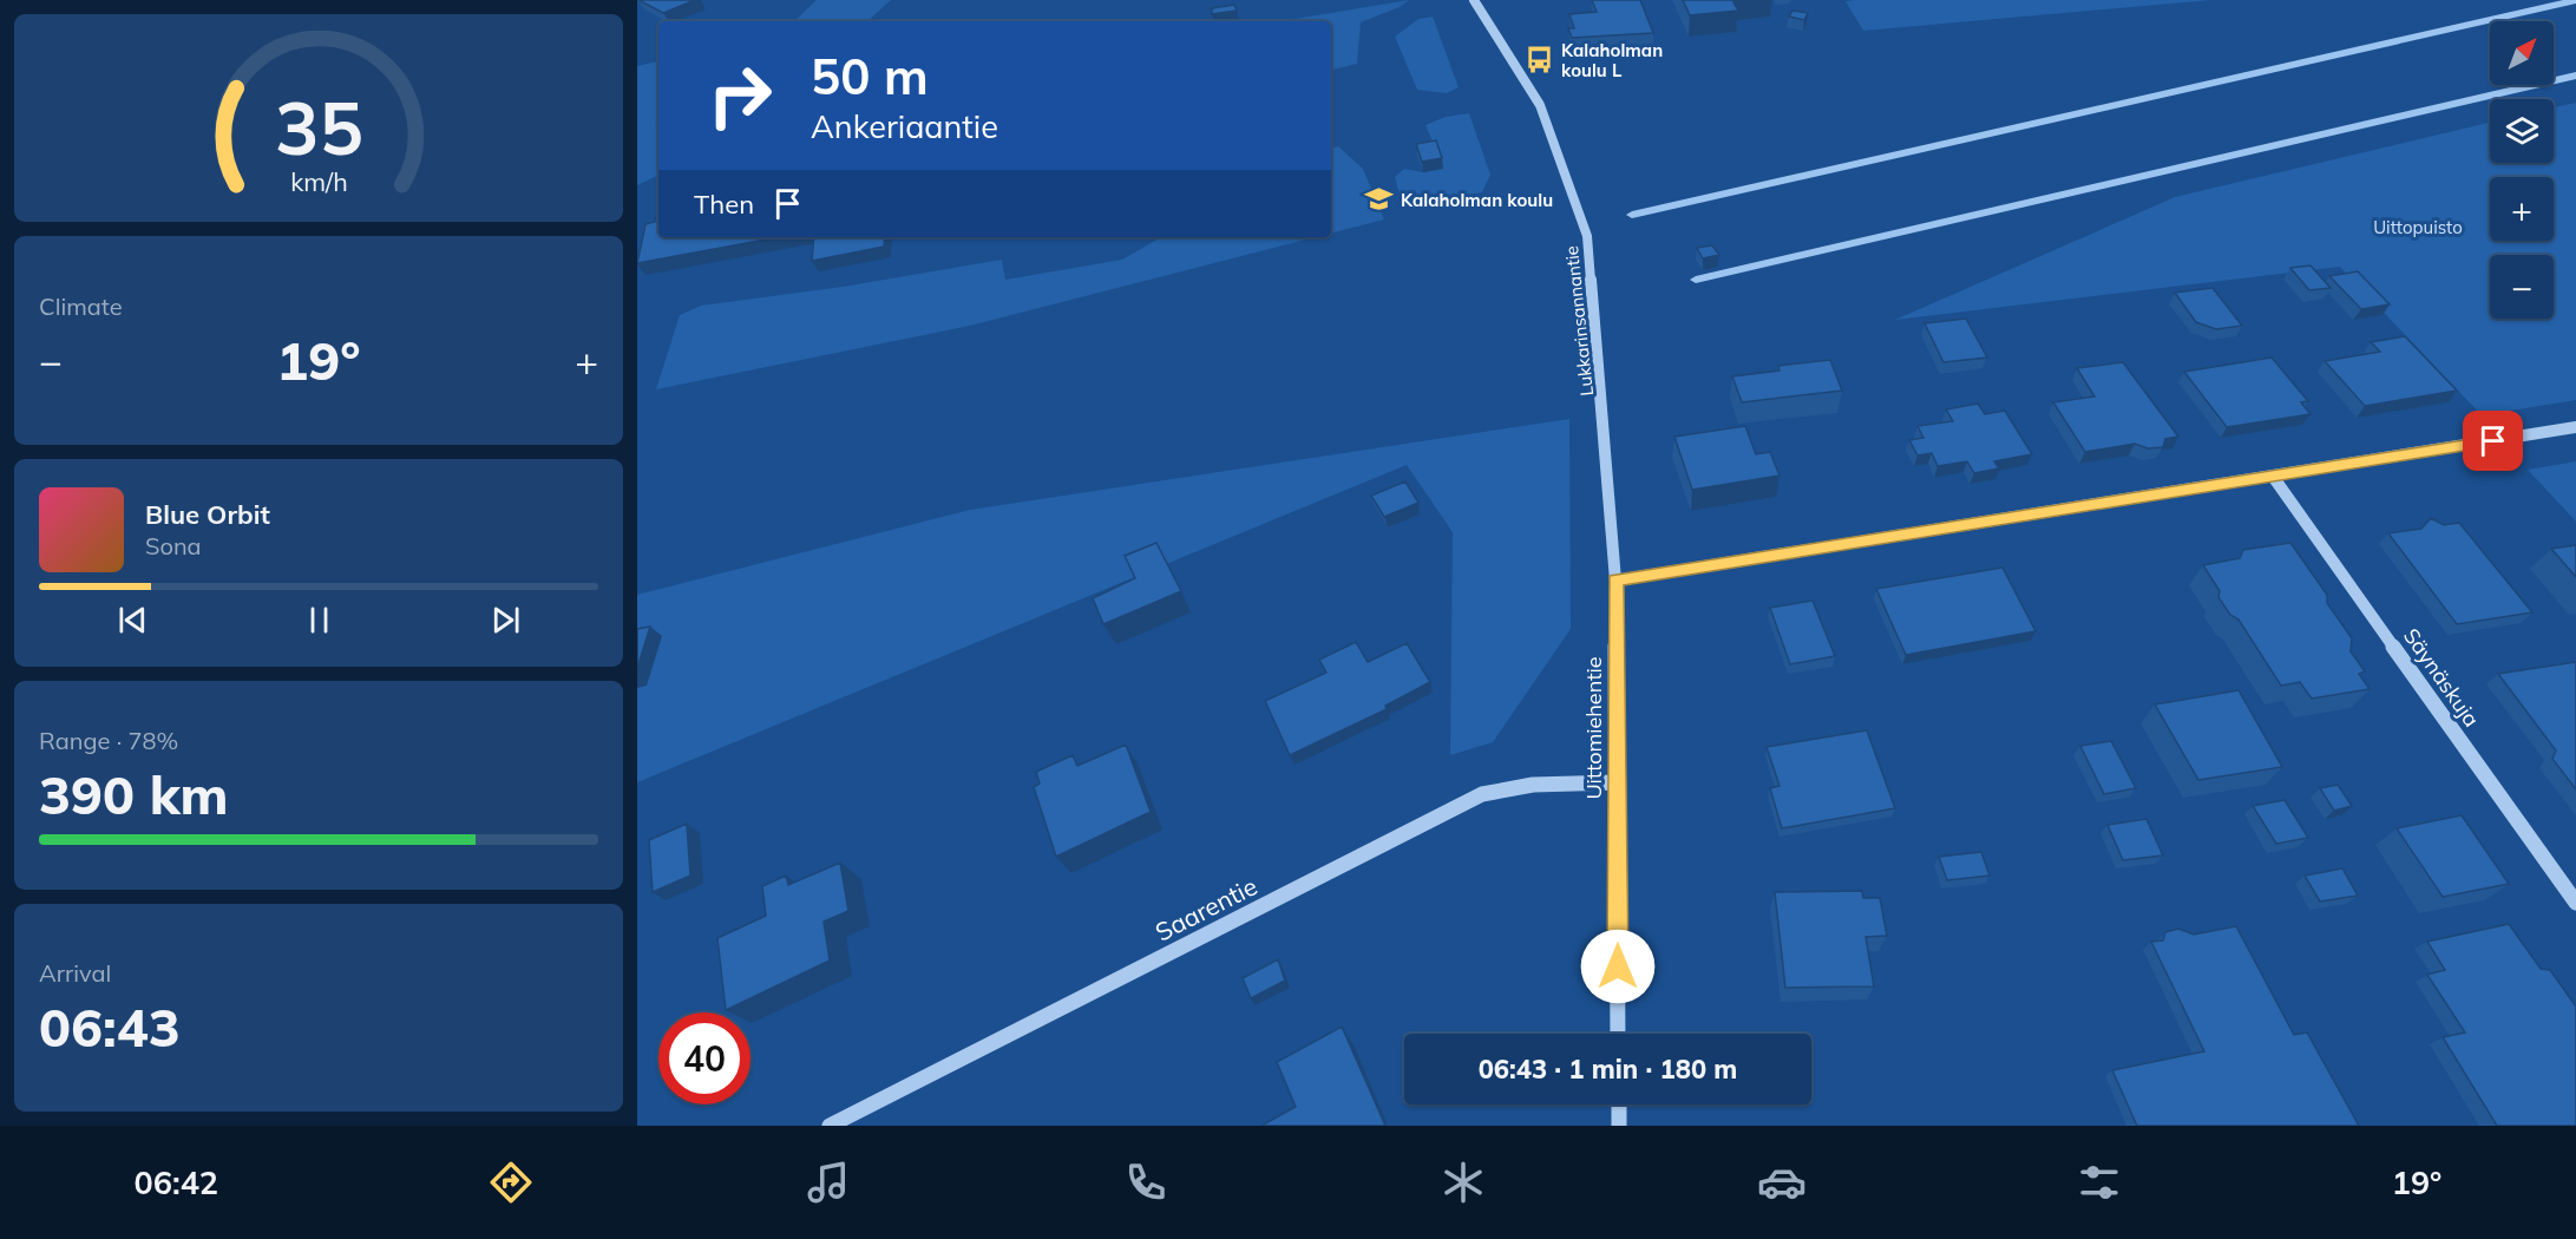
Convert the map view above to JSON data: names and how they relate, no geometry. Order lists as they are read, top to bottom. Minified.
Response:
{"streets":{"street":["Lukkarinsannantie","Säynäskuja","Uittomiehentie","Saarentie"]},"crossings":[["Lukkarinsannantie","Uittomiehentie"],["Uittomiehentie","Saarentie"]],"parks":["Uittopuisto"],"places":{"bus stop":["Kalaholman koulu L"],"school or university":["Kalaholman koulu"]},"north":"top right","page":{"map_buttons":["+","−"],"turn":["50 m","Ankeriaantie"],"then":"Then","tile":["Climate",["Range · 78%","390 km"],["Arrival","06:43"]],"heat":["−","19°","+"],"song":["Blue Orbit","Sona"],"limit":"40","trip":"06:43 · 1 min · 180 m","tabs":["06:42","19°"],"gauge":["35","km/h"]}}
